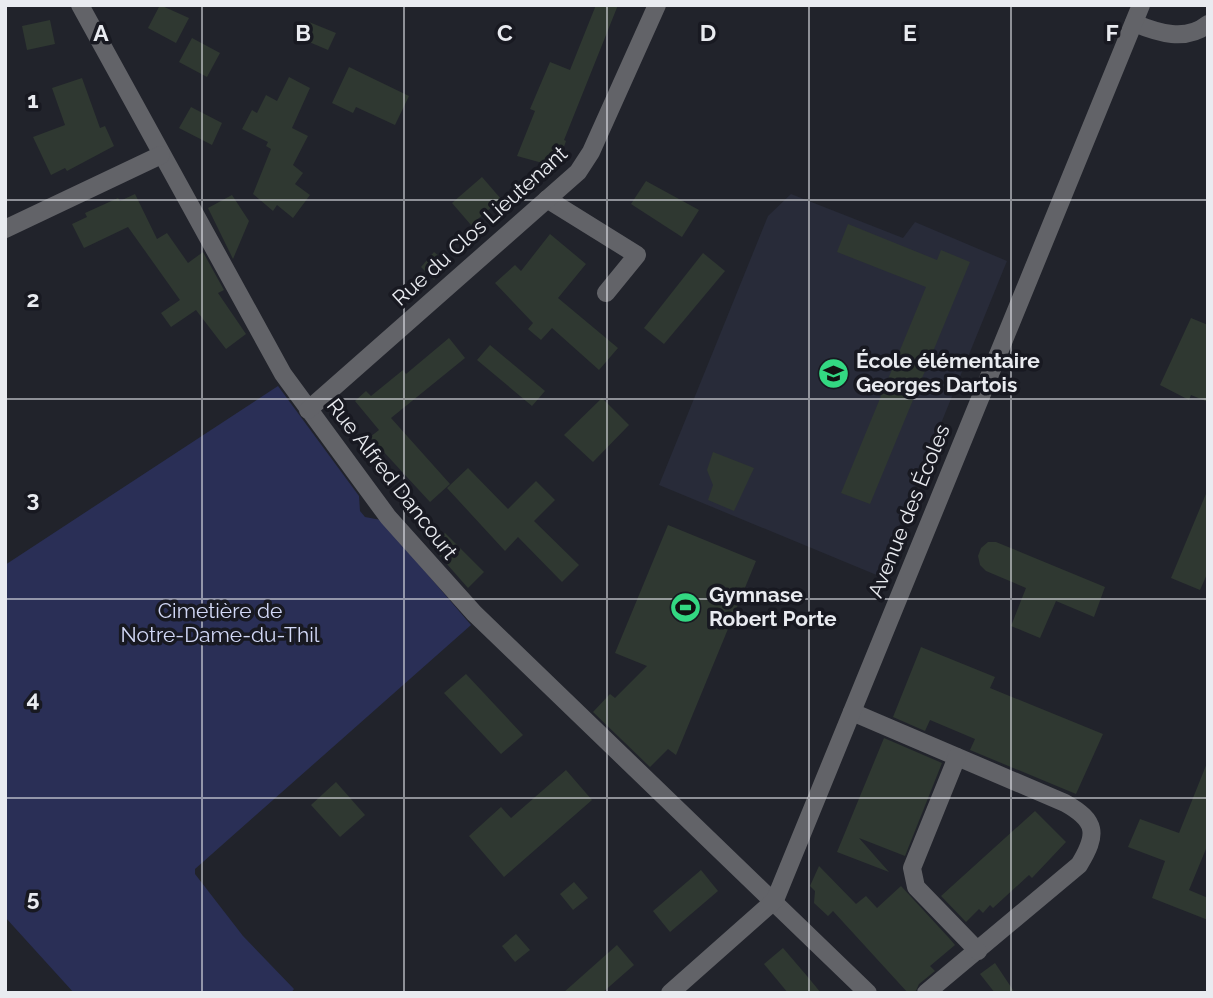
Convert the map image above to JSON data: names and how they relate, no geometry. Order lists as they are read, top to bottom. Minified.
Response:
{"streets":{"street":["Rue du Clos Lieutenant","Rue Alfred Dancourt","Avenue des Écoles"]},"crossings":[["Rue du Clos Lieutenant","Rue Alfred Dancourt"],["Rue Alfred Dancourt","Avenue des Écoles"]],"parks":["Cimetière de Notre-Dame-du-Thil"],"places":{"school or university":["École élémentaire Georges Dartois"],"sports":["Gymnase Robert Porte"]},"grid":{"columns":["A","B","C","D","E","F"],"rows":["1","2","3","4","5"]}}
